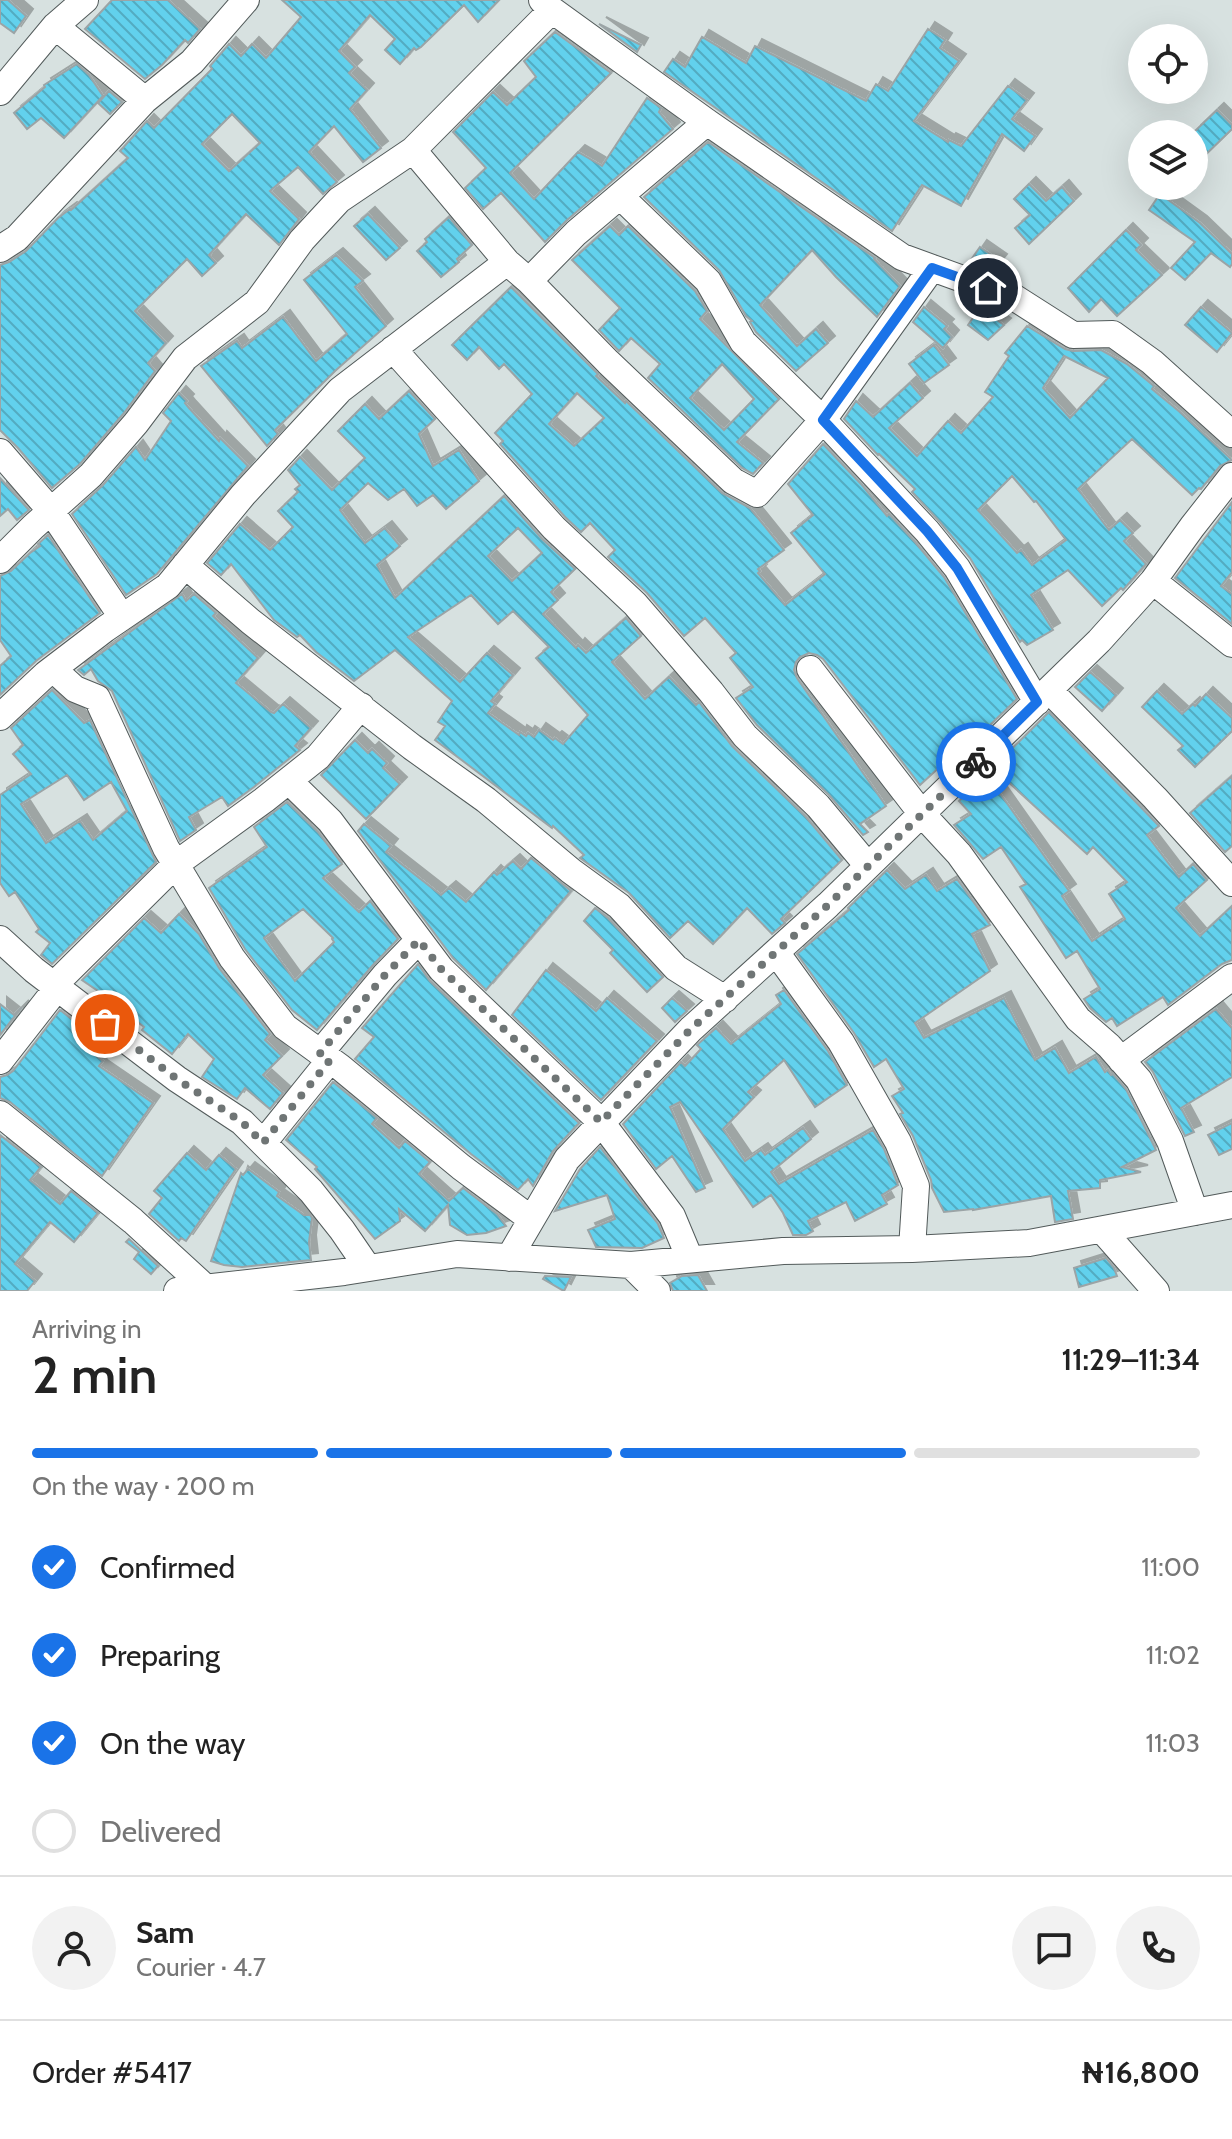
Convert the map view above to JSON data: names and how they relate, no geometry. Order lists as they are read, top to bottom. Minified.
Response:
{"page":{"heading":["2 min","Arriving in","11:29–11:34"],"panel":["Sam","Courier · 4.7","Order #5417","₦16,800"],"bar":"On the way · 200 m","list":[["Confirmed","11:00"],["Preparing","11:02"],["On the way","11:03"],"Delivered"]}}
